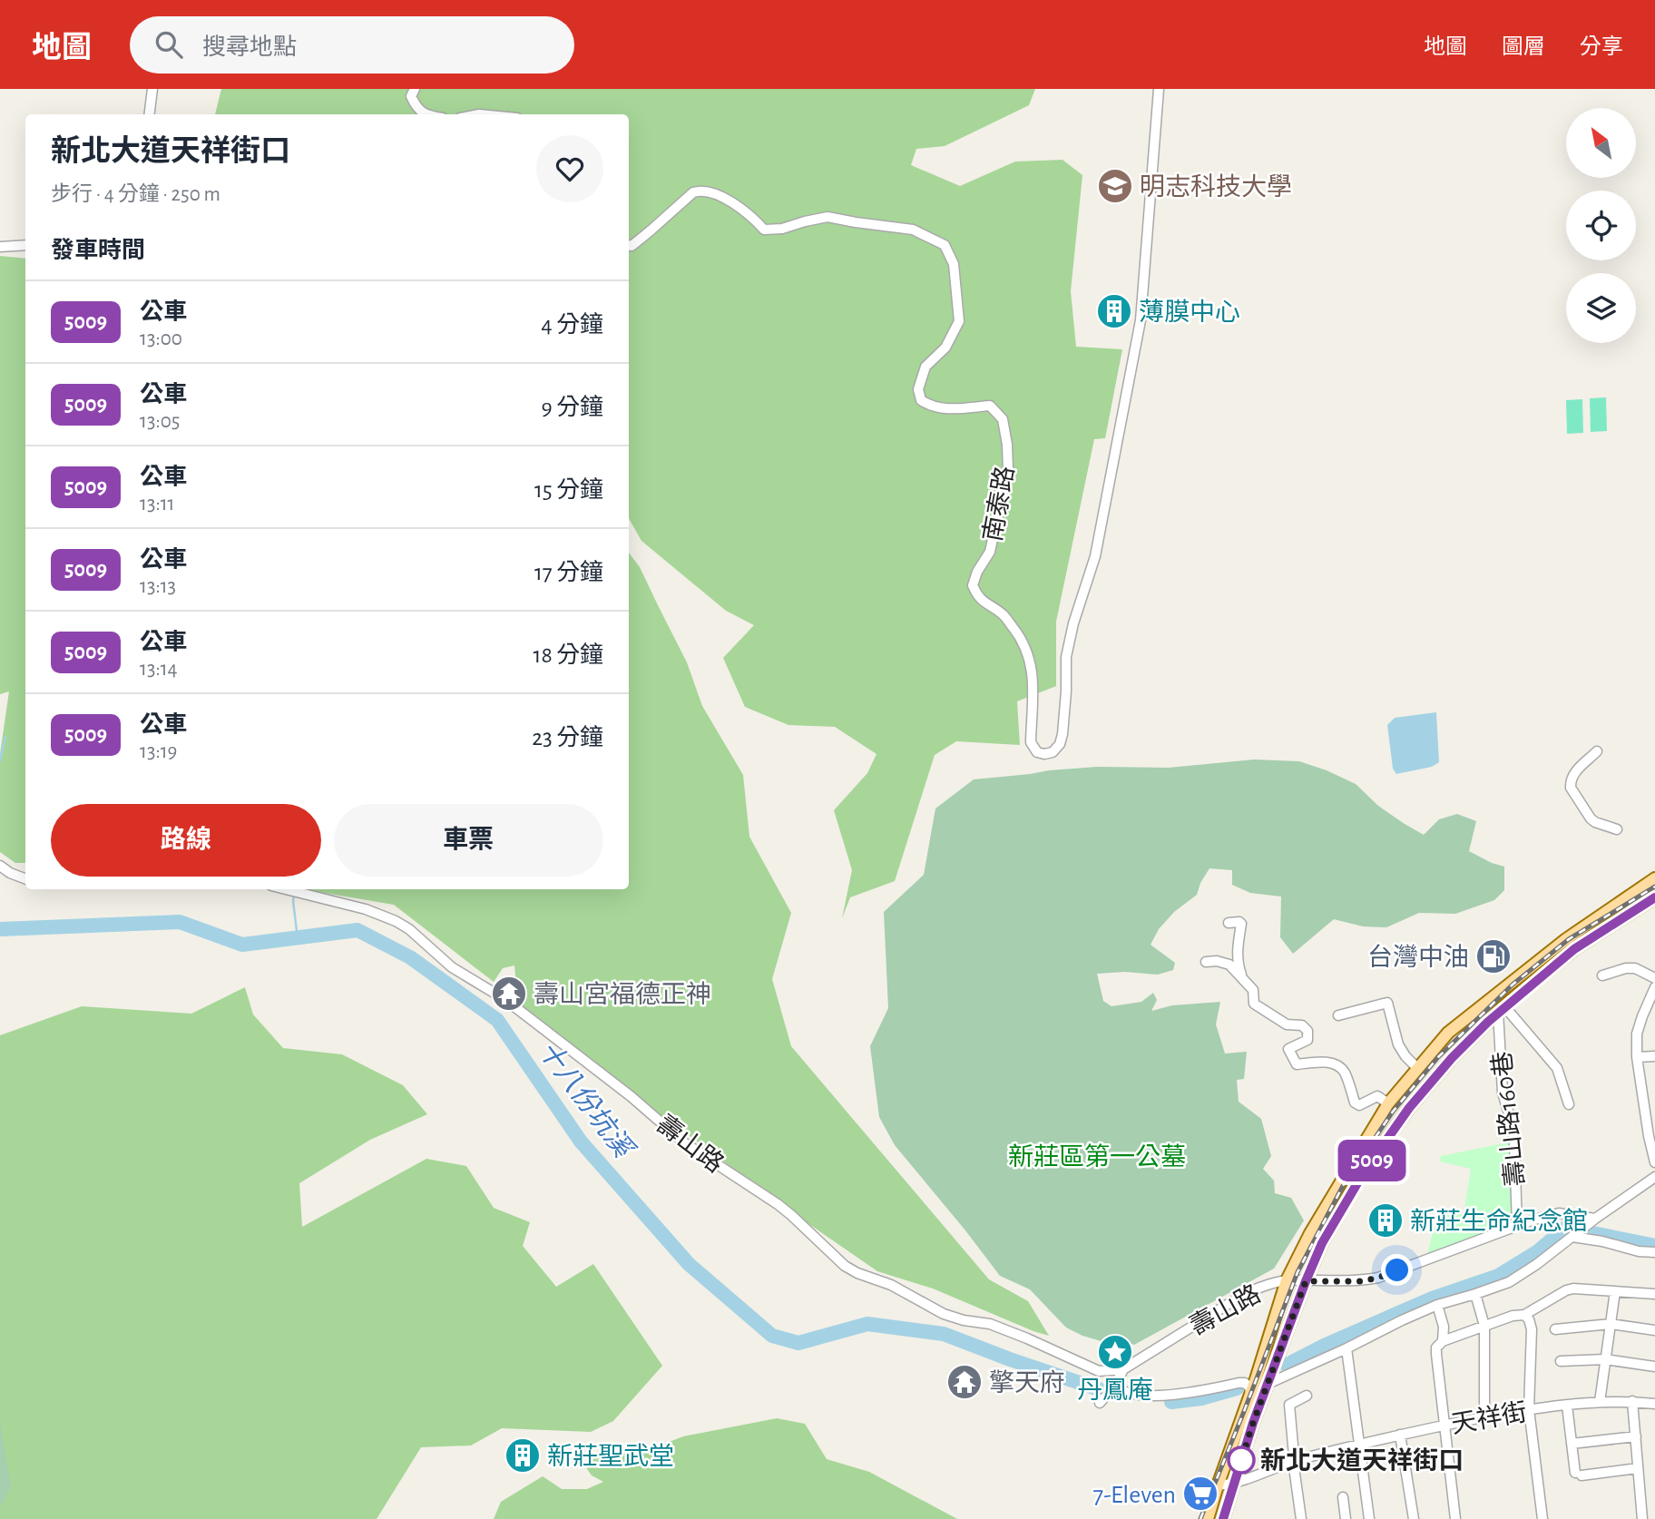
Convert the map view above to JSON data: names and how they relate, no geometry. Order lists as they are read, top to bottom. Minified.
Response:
{"streets":{"street":["南泰路","壽山路160巷","壽山路","天祥街"]},"crossings":[["壽山路160巷","壽山路"]],"water":["十八份坑溪"],"parks":["新莊區第一公墓"],"places":{"school or university":["明志科技大學"],"building":["薄膜中心","新莊生命紀念館","新莊聖武堂"],"fuel station":["台灣中油"],"temple":["壽山宮福德正神","擎天府"],"place":["丹鳳庵"],"other":["新北大道天祥街口"],"supermarket":["7-Eleven"]},"lines":["bus line 5009"],"north":"top left","page":{"header":"地圖","search":"搜尋地點","nav":["地圖","圖層","分享"],"on_map":"5009","heading":[["新北大道天祥街口","步行 · 4 分鐘 · 250 m"],"發車時間"],"list":[{"mark":"5009","name":"公車","note":"13:00","value":"4 分鐘"},{"mark":"5009","name":"公車","note":"13:05","value":"9 分鐘"},{"mark":"5009","name":"公車","note":"13:11","value":"15 分鐘"},{"mark":"5009","name":"公車","note":"13:13","value":"17 分鐘"},{"mark":"5009","name":"公車","note":"13:14","value":"18 分鐘"},{"mark":"5009","name":"公車","note":"13:19","value":"23 分鐘"}],"buttons":["路線","車票"]}}
